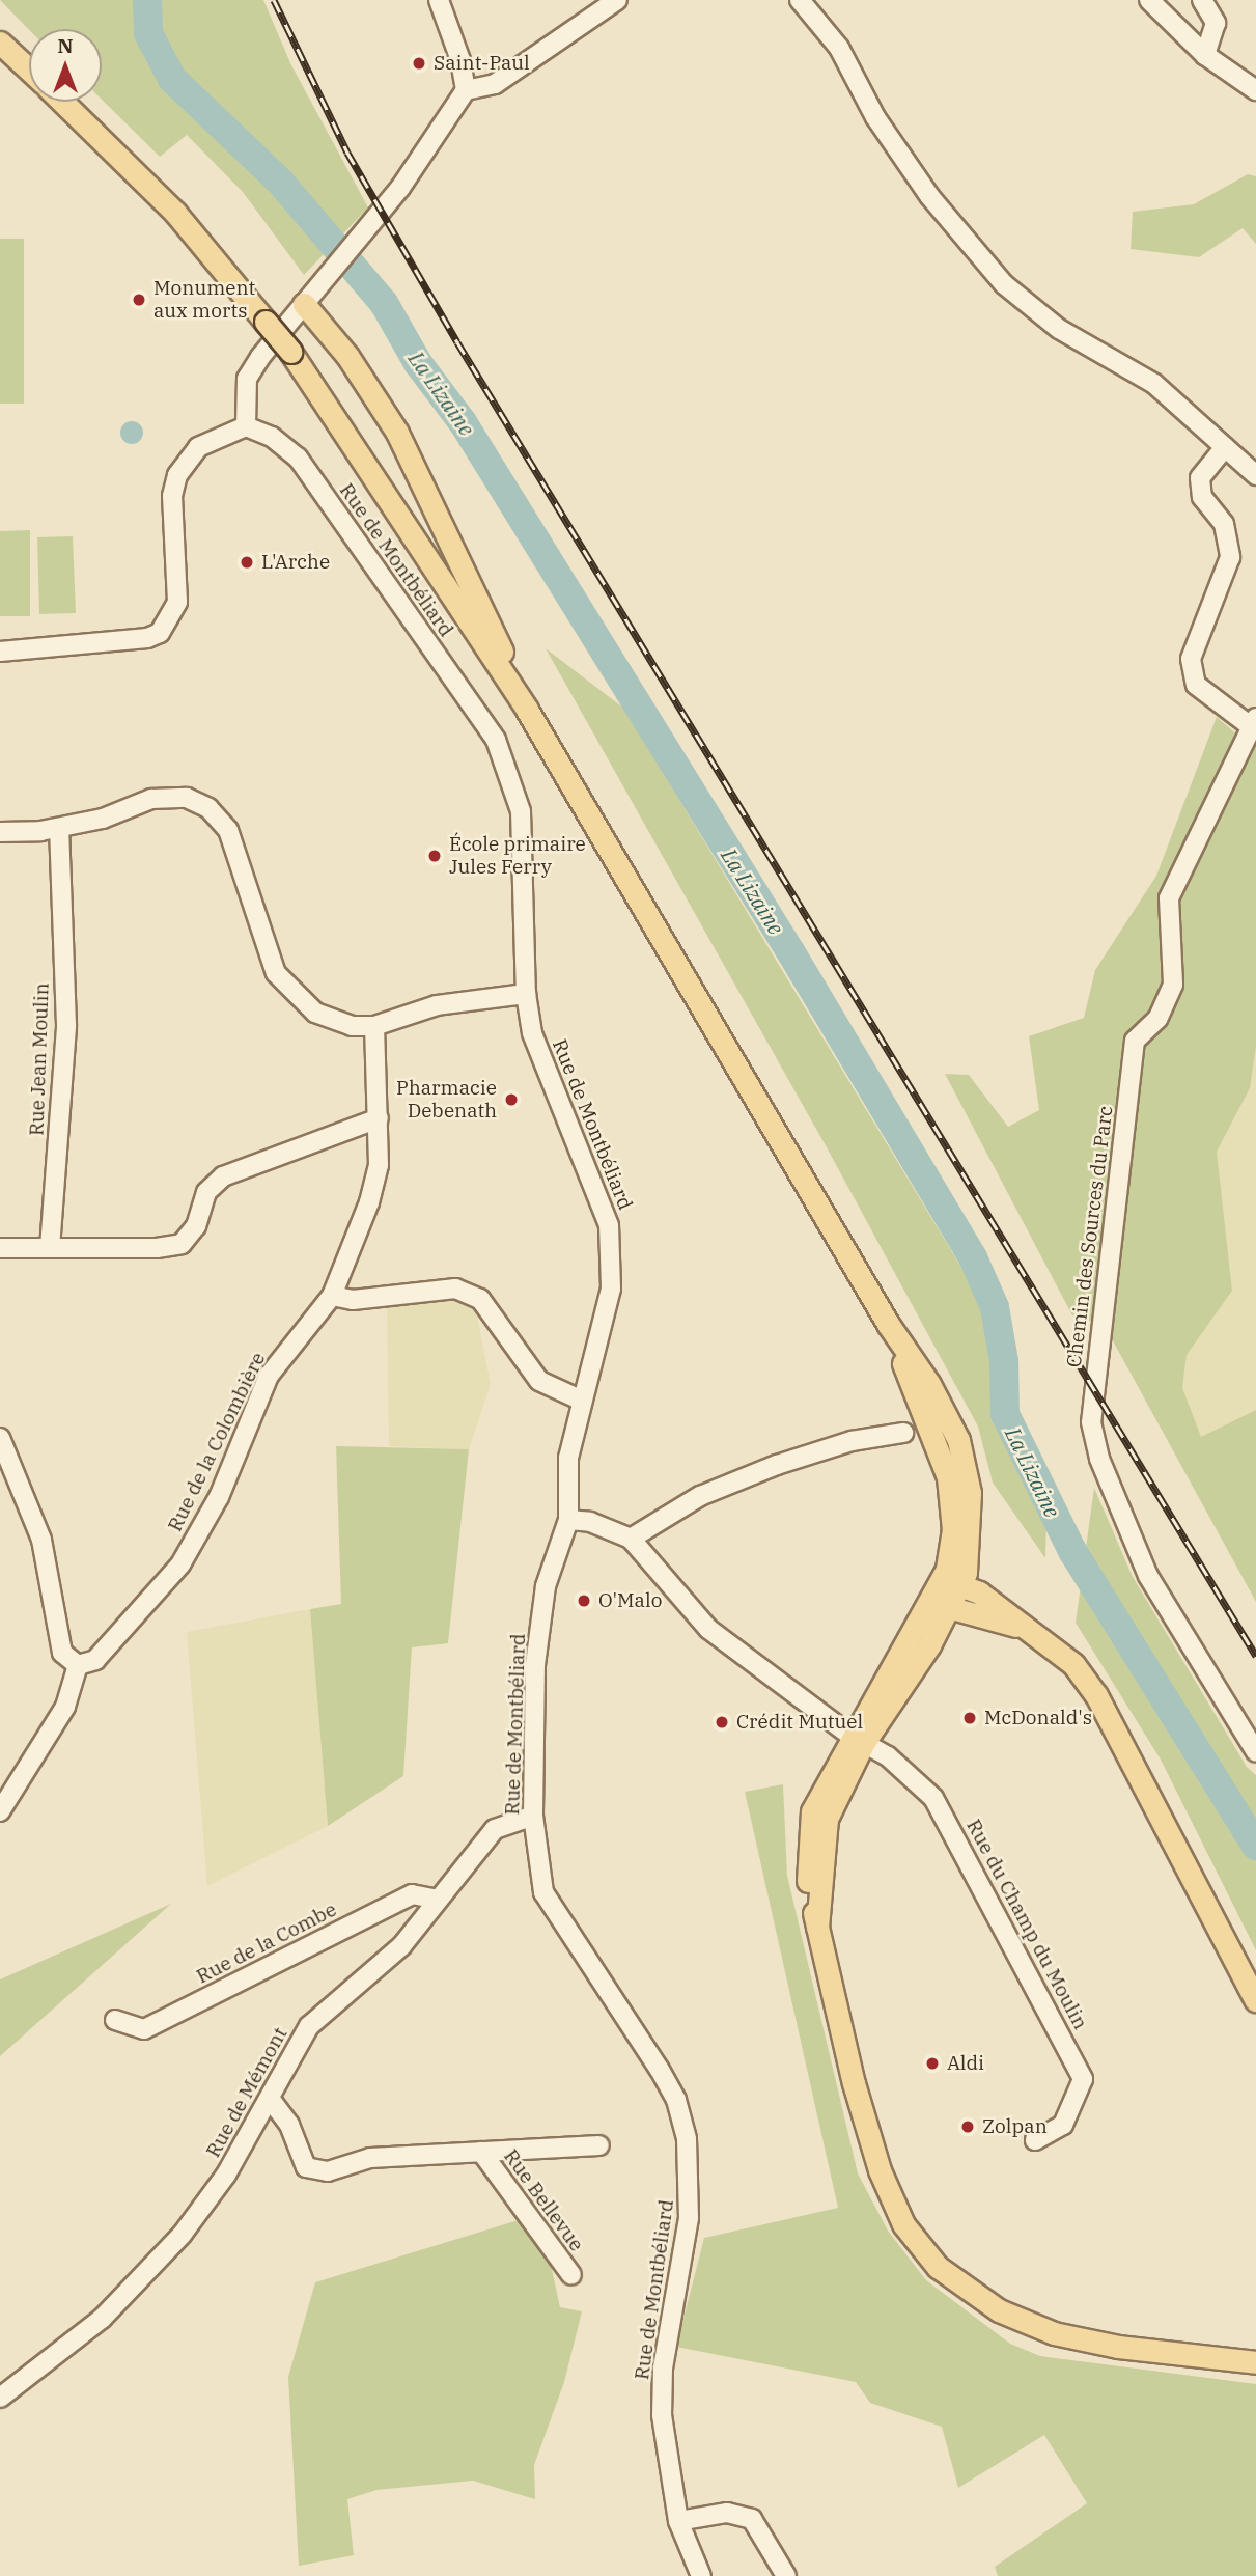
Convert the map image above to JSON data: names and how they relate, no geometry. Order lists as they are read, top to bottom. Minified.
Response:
{"streets":{"street":["Rue de Montbéliard","Rue Jean Moulin","Chemin des Sources du Parc","Rue de la Colombière","Rue du Champ du Moulin","Rue de la Combe","Rue de Mémont","Rue Bellevue"]},"crossings":[["Rue de Montbéliard","Rue de Mémont"],["Rue de la Combe","Rue de Mémont"],["Rue de Mémont","Rue Bellevue"]],"water":["La Lizaine"],"places":["Saint-Paul","Monument aux morts","L'Arche","École primaire Jules Ferry","Pharmacie Debenath","O'Malo","McDonald's","Crédit Mutuel","Aldi","Zolpan"],"north":"top"}
